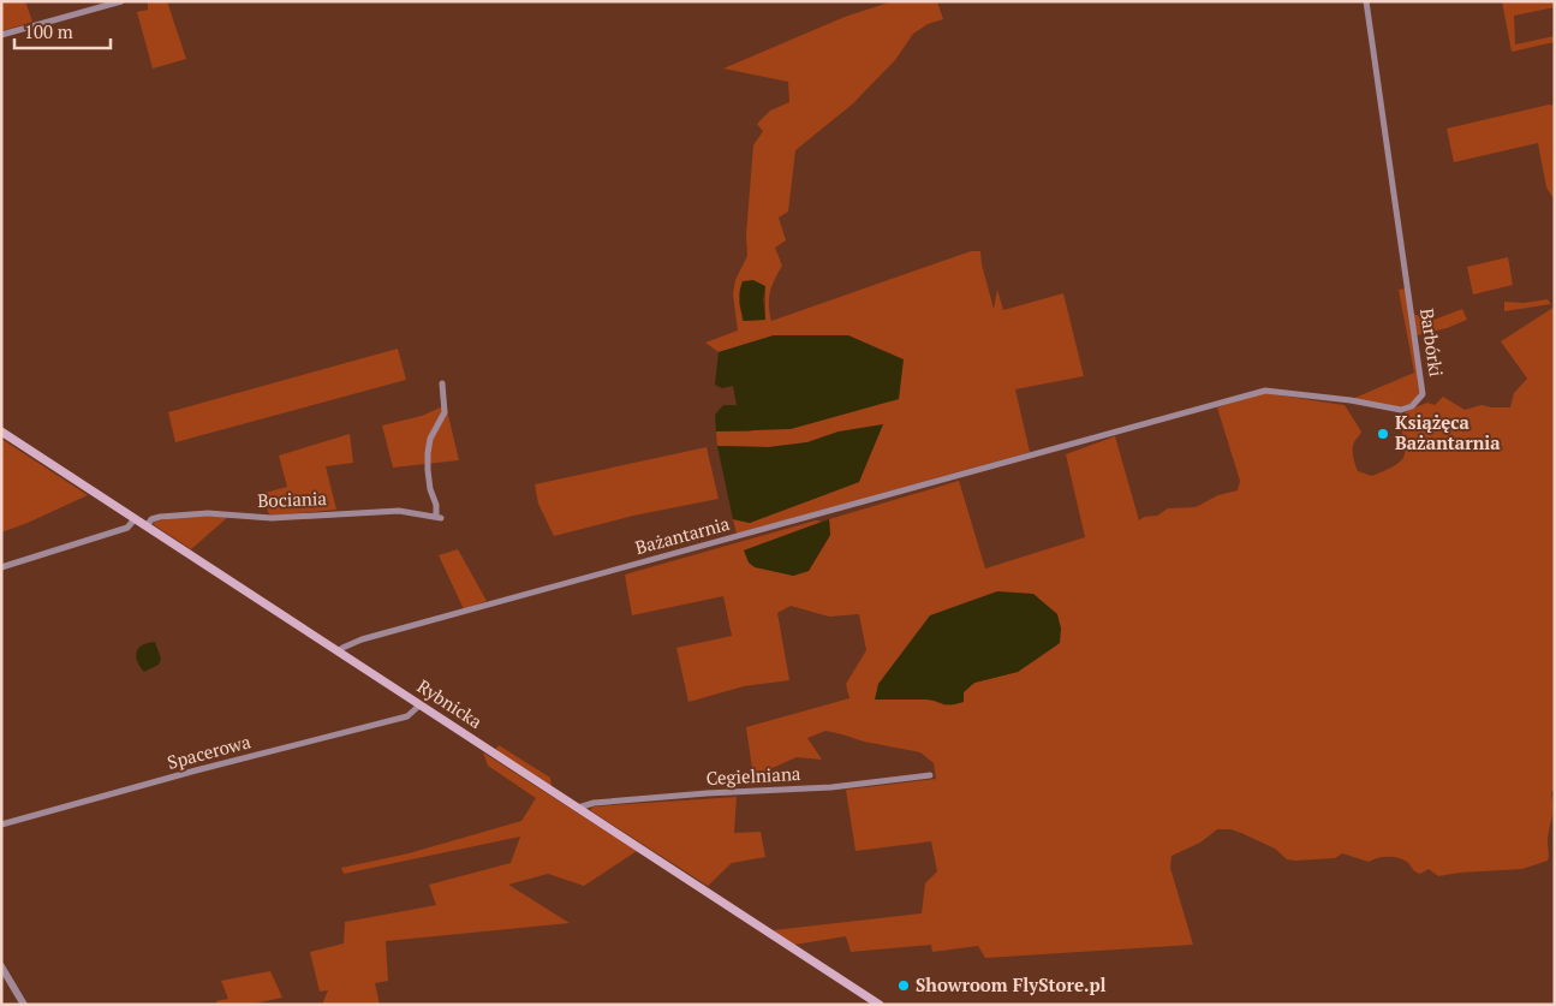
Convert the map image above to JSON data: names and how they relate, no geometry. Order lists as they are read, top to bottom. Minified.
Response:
{"streets":{"main road":["Rybnicka"],"street":["Barbórki","Bociania","Bażantarnia","Spacerowa","Cegielniana"]},"crossings":[["Barbórki","Bażantarnia"],["Bociania","Rybnicka"],["Bażantarnia","Rybnicka"],["Rybnicka","Spacerowa"],["Rybnicka","Cegielniana"]],"places":["Książęca Bażantarnia","Showroom FlyStore.pl"],"scale_bar":"100 m"}
